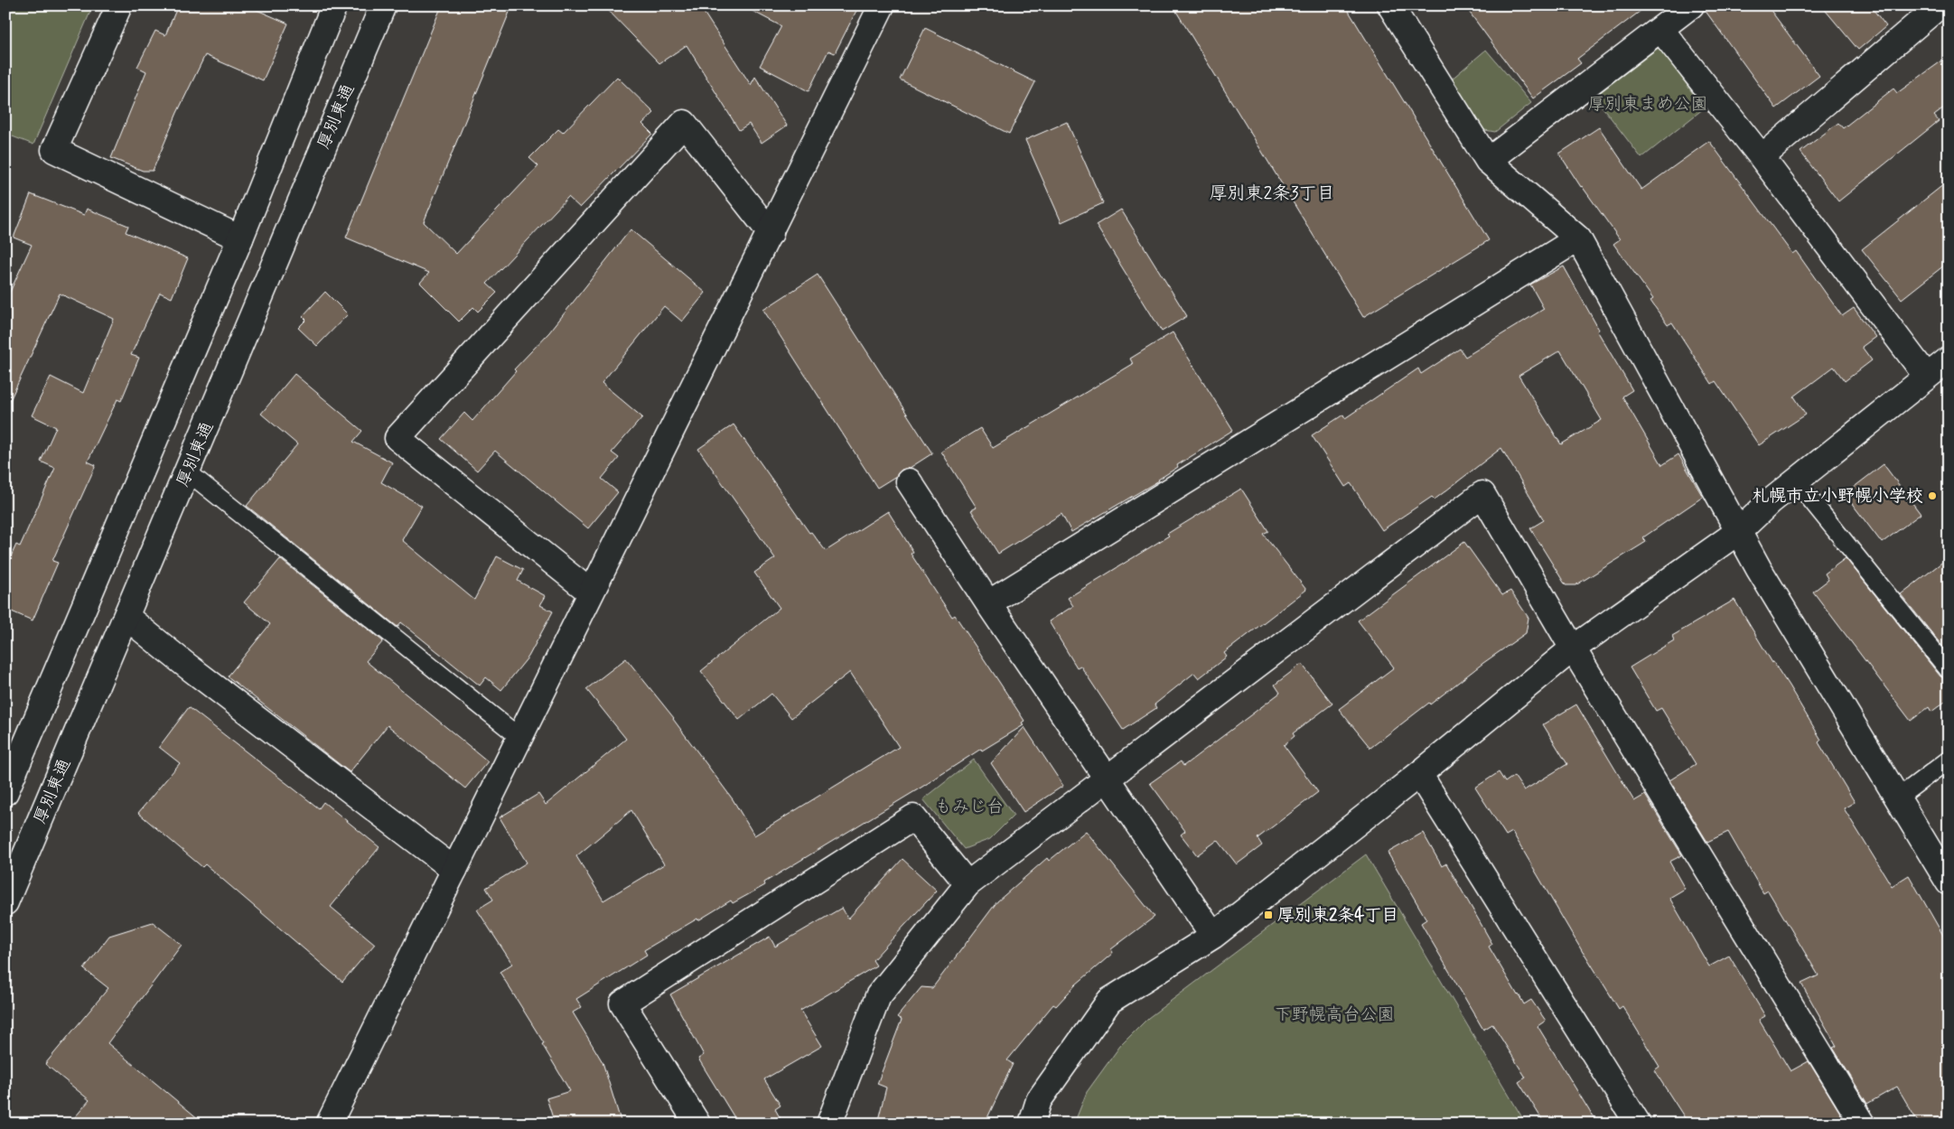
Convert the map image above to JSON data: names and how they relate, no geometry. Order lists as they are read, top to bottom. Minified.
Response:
{"streets":{"street":["厚別東通"]},"districts":["厚別東2条3丁目"],"parks":["厚別東まめ公園","もみじ台","下野幌高台公園"],"places":{"other":["札幌市立小野幌小学校"],"transit":["厚別東2条4丁目"]}}
